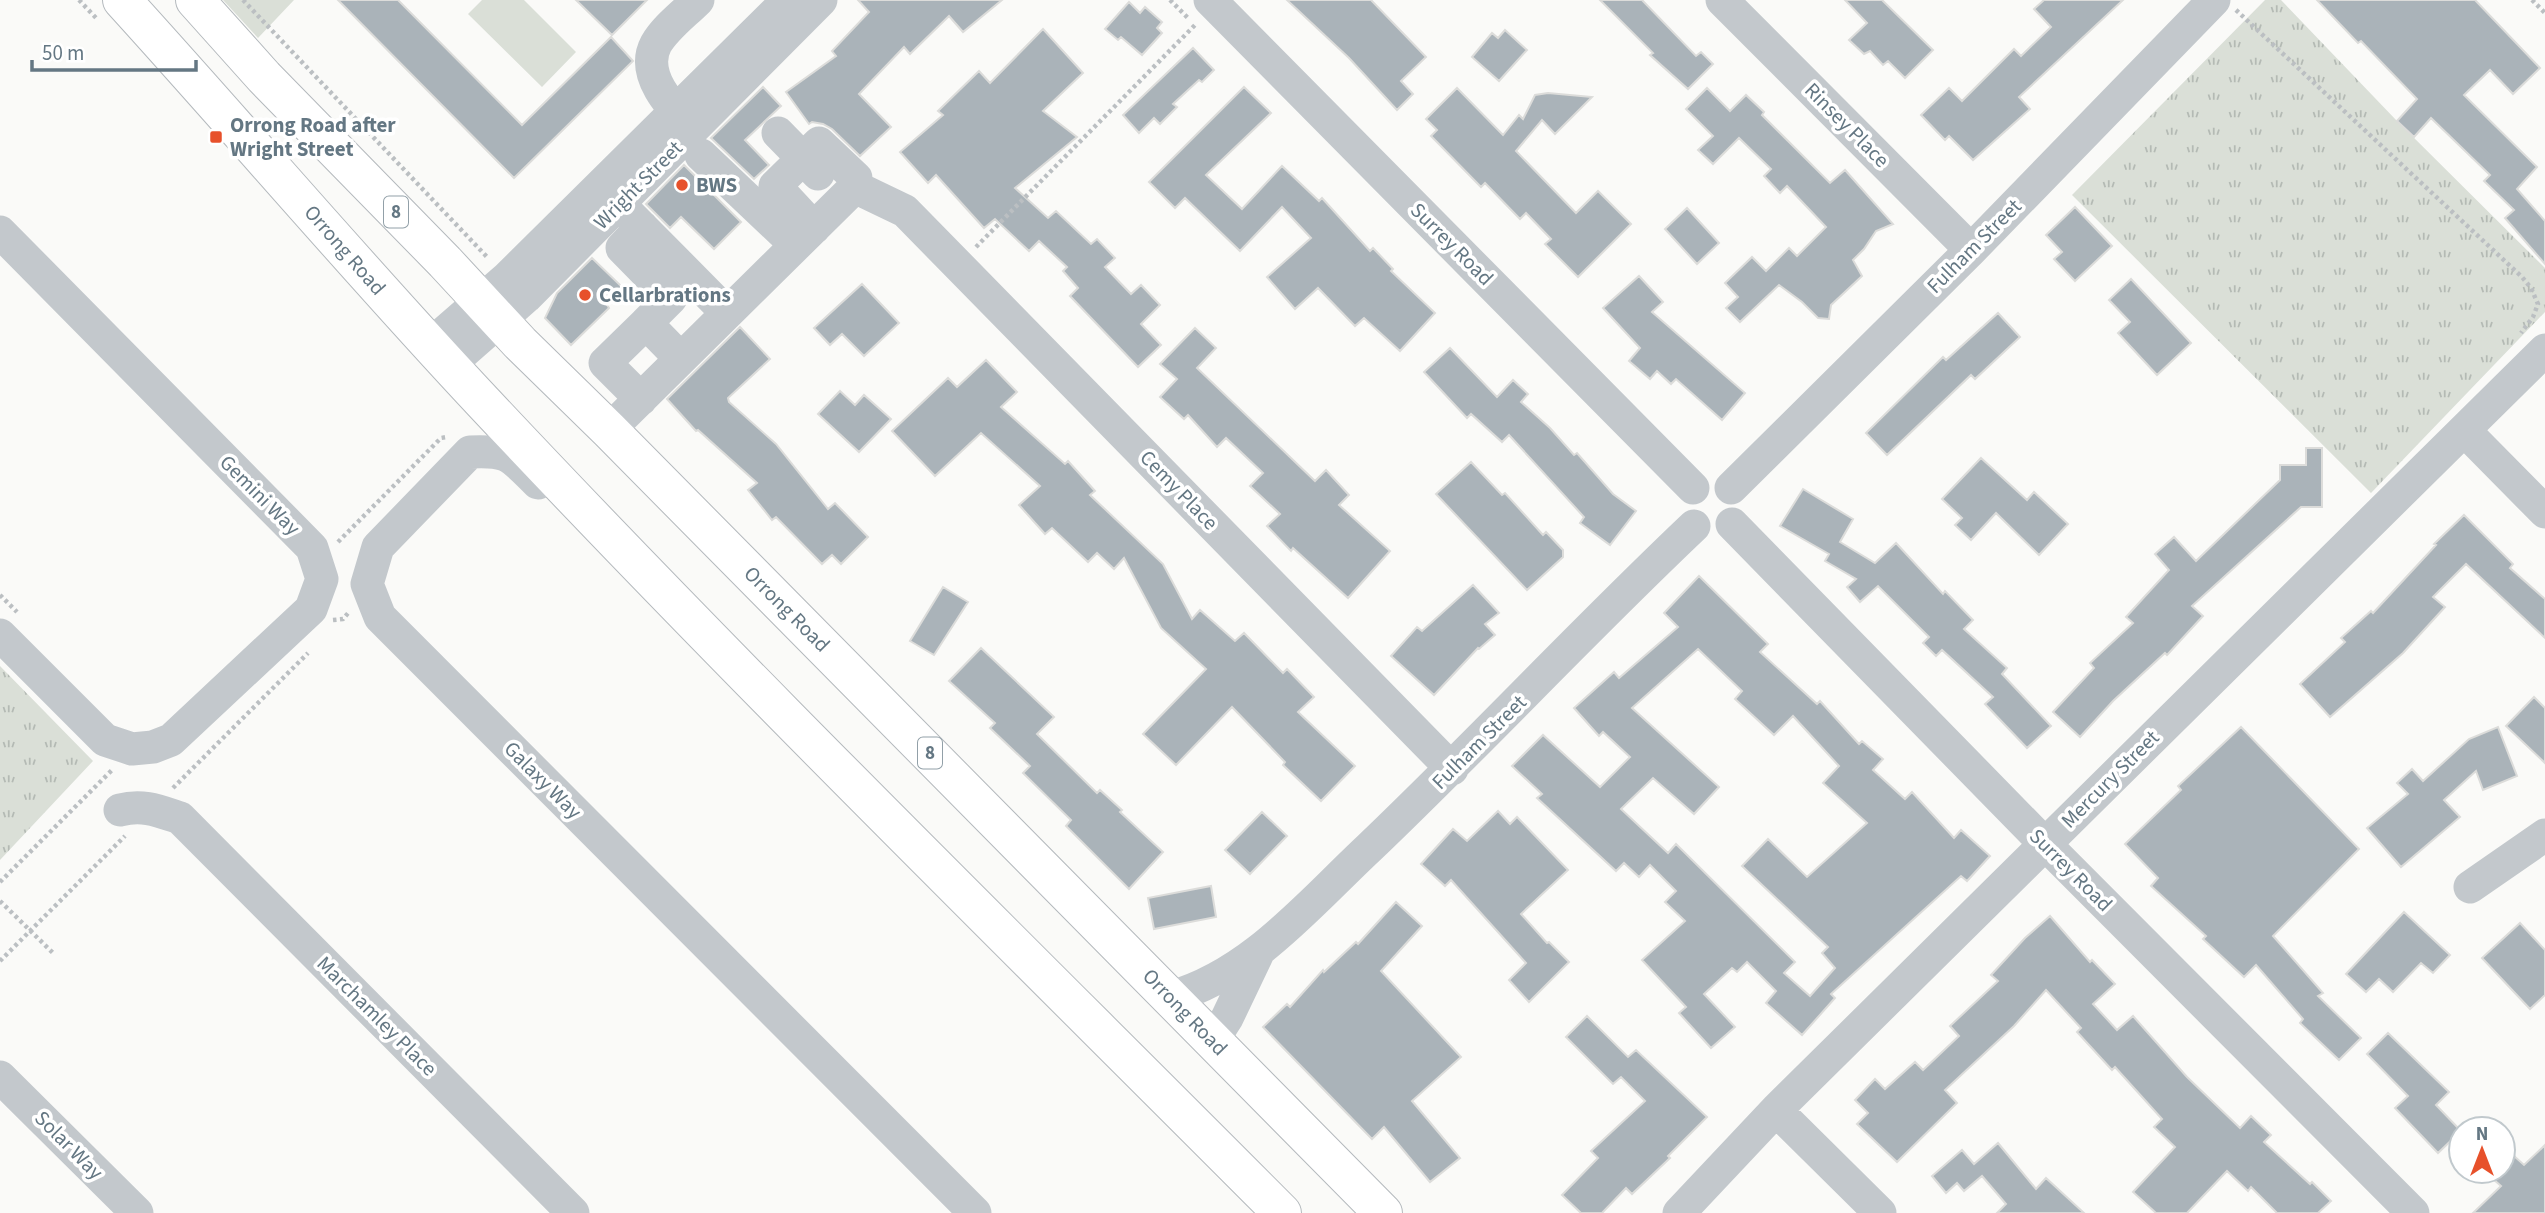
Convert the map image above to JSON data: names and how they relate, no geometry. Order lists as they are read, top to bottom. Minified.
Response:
{"streets":{"highway":["8","Orrong Road"],"street":["Rinsey Place","Wright Street","Surrey Road","Fulham Street","Cemy Place","Gemini Way","Mercury Street","Galaxy Way","Marchamley Place","Solar Way"]},"crossings":[["Rinsey Place","Fulham Street"],["Wright Street","Orrong Road"],["Surrey Road","Fulham Street"],["Surrey Road","Mercury Street"],["Fulham Street","Orrong Road"],["Fulham Street","Cemy Place"],["Orrong Road","Galaxy Way"]],"places":{"transit":["Orrong Road after Wright Street"],"other":["BWS","Cellarbrations"]},"scale_bar":"50 m","north":"top"}
